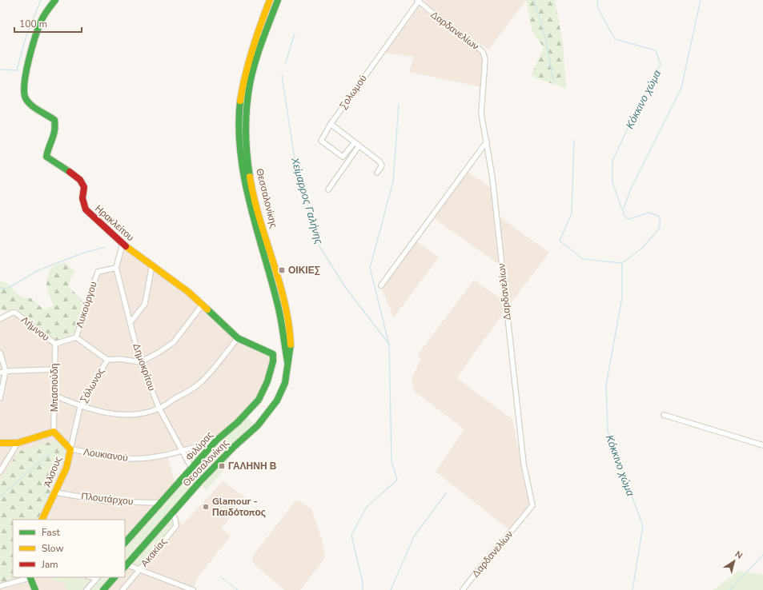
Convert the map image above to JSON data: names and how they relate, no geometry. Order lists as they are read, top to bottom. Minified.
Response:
{"streets":{"main road":["Θεσσαλονίκης","Ηρακλείτου","Φιλύρας","Άλσους"],"street":["Δαρδανελίων","Σολωμού","Λυκούργου","Λήμνου","Δημοκρίτου","Σόλωνος","Μπασιούδη","Λουκιανού","Πλουτάρχου","Ακακίας"]},"crossings":[["Δαρδανελίων","Σολωμού"],["Θεσσαλονίκης","Δημοκρίτου"],["Θεσσαλονίκης","Ακακίας"],["Ηρακλείτου","Δημοκρίτου"],["Ηρακλείτου","Φιλύρας"],["Λυκούργου","Δημοκρίτου"],["Λήμνου","Μπασιούδη"],["Δημοκρίτου","Φιλύρας"],["Δημοκρίτου","Λουκιανού"],["Σόλωνος","Λουκιανού"],["Σόλωνος","Άλσους"],["Μπασιούδη","Άλσους"],["Φιλύρας","Λουκιανού"],["Φιλύρας","Πλουτάρχου"],["Λουκιανού","Άλσους"],["Άλσους","Πλουτάρχου"]],"water":["Κόκκινο χώμα","Χείμαρρος Γαλήνης"],"places":{"transit":["ΟΙΚΙΕΣ","ΓΑΛΗΝΗ Β"],"other":["Glamour - Παιδότοπος"]},"legend":["Fast","Slow","Jam"],"scale_bar":"100 m","north":"top right"}
